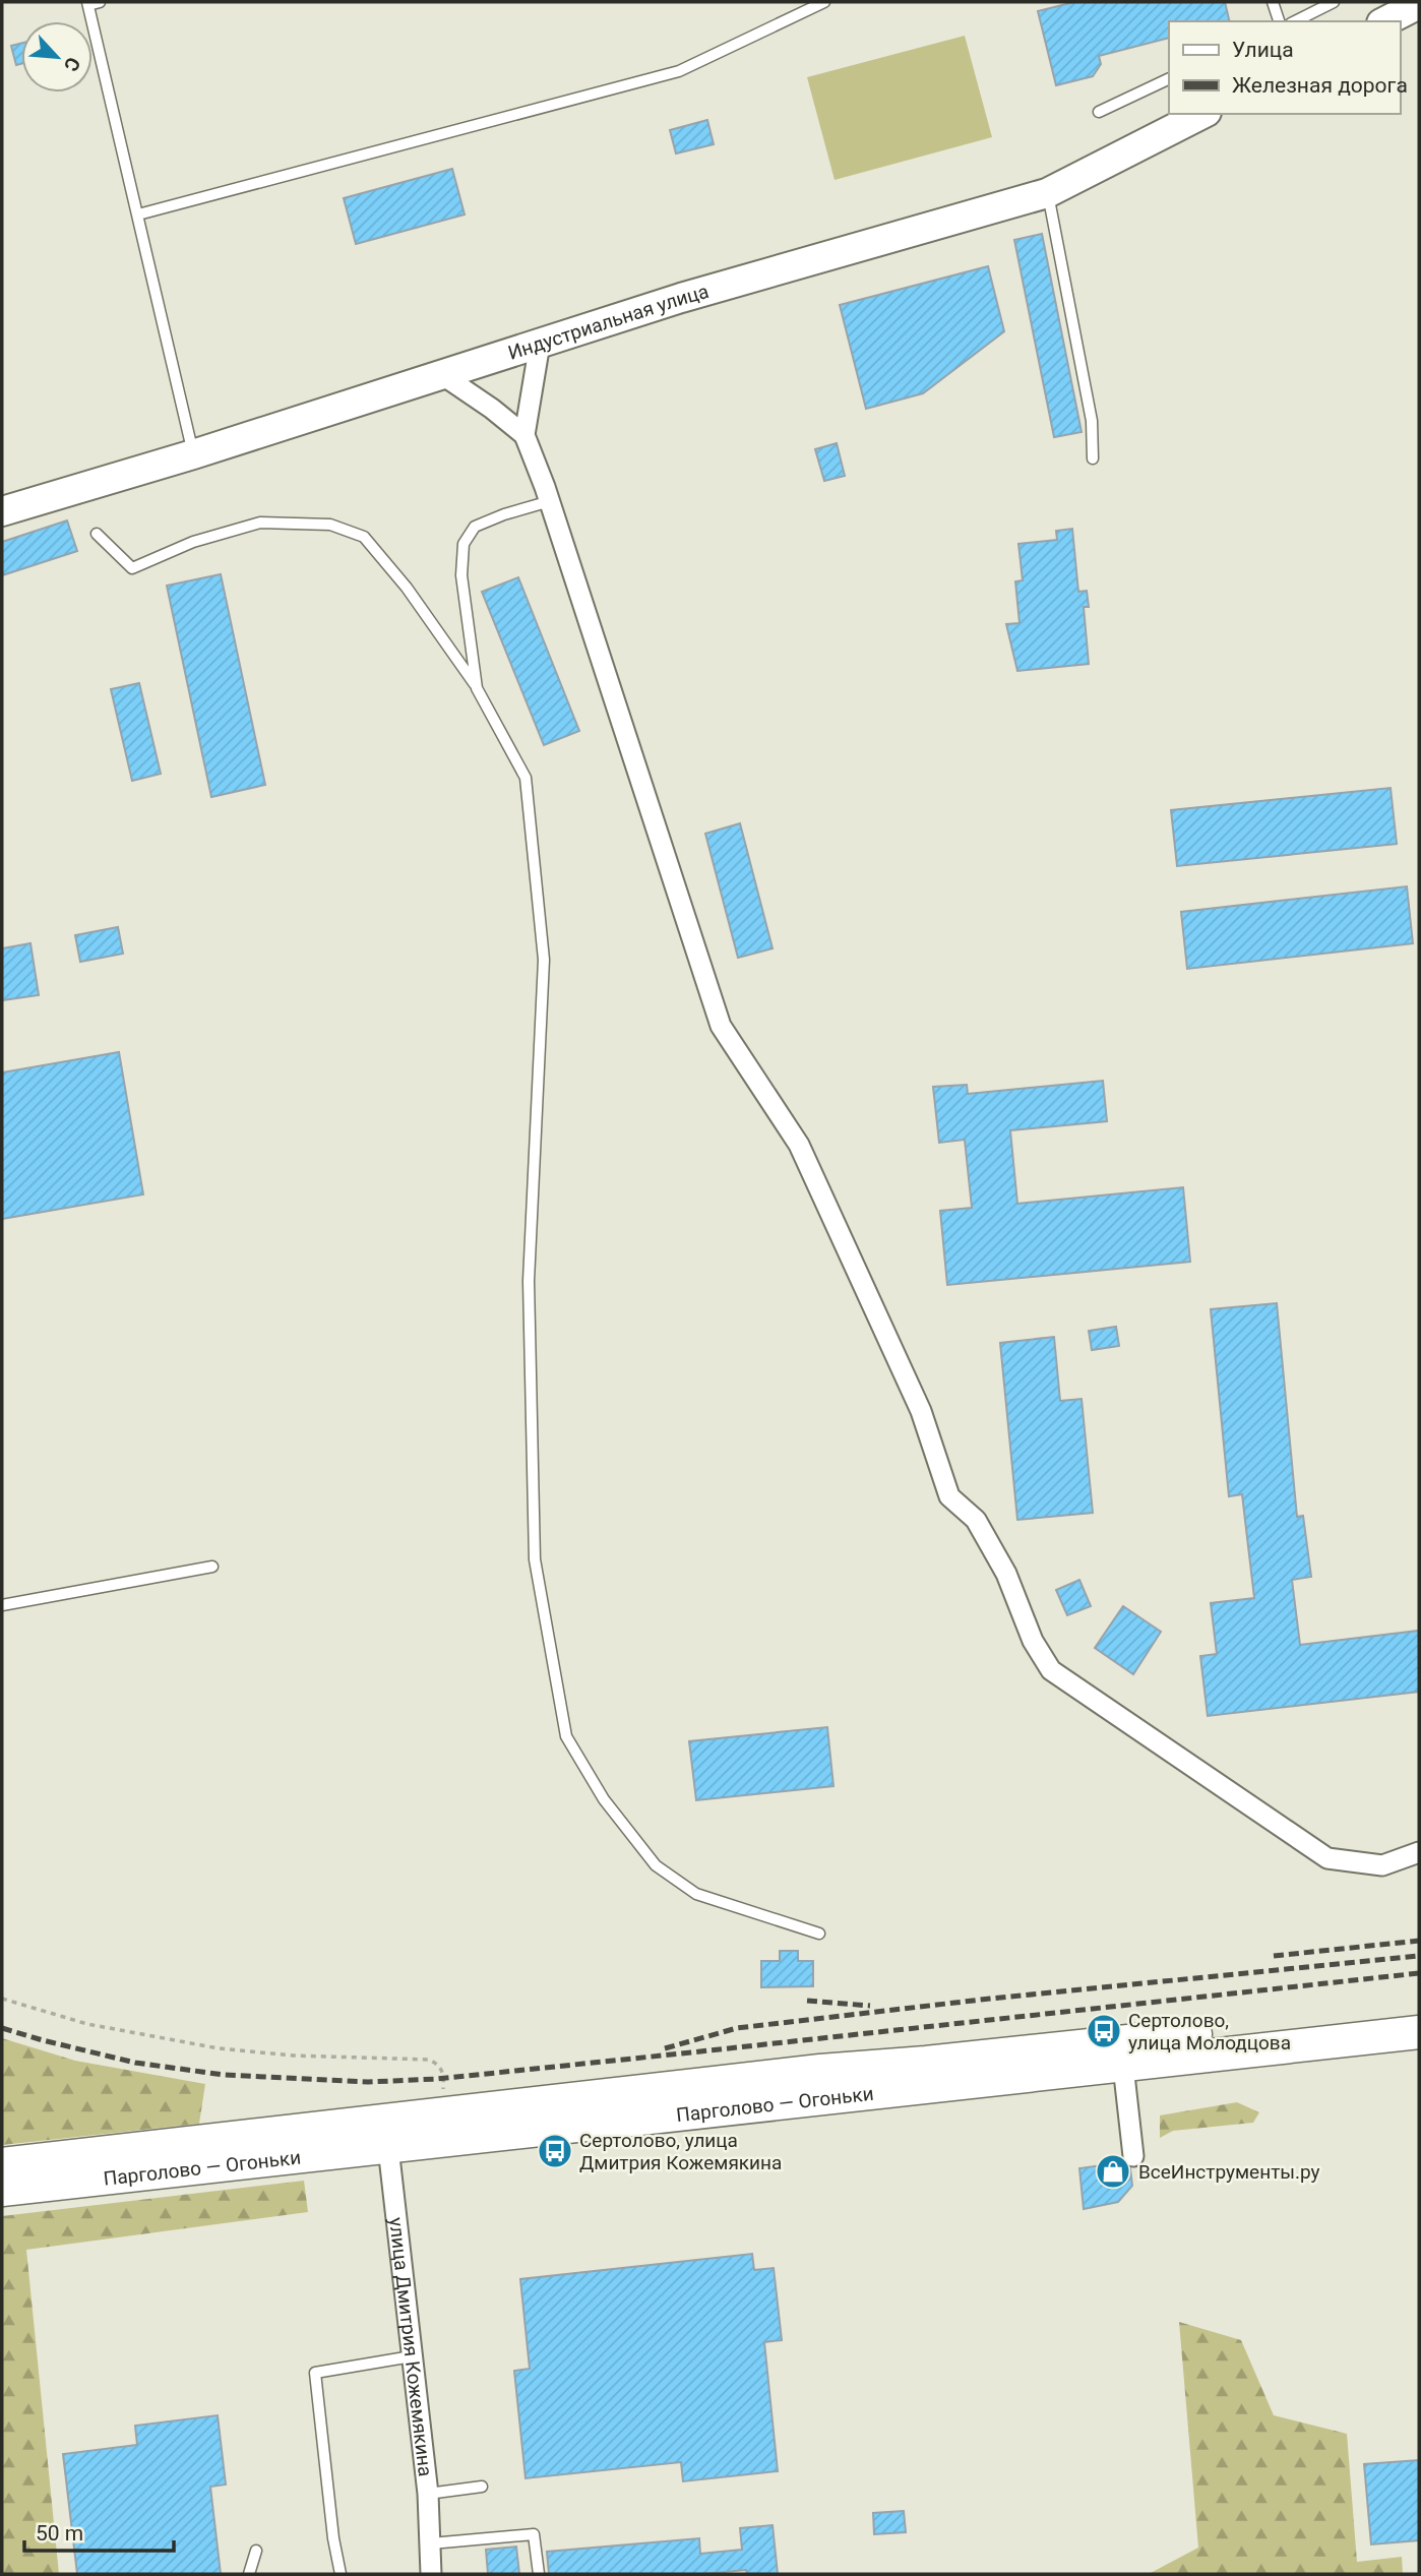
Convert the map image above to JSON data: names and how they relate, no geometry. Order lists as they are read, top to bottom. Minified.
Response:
{"streets":{"main road":["Парголово — Огоньки"],"street":["Индустриальная улица","улица Дмитрия Кожемякина"]},"crossings":[["Парголово — Огоньки","улица Дмитрия Кожемякина"]],"places":{"bus stop":["Сертолово, улица Молодцова","Сертолово, улица Дмитрия Кожемякина"],"shop":["ВсеИнструменты.ру"]},"legend":["Улица","Железная дорога"],"scale_bar":"50 m","north":"bottom right"}
